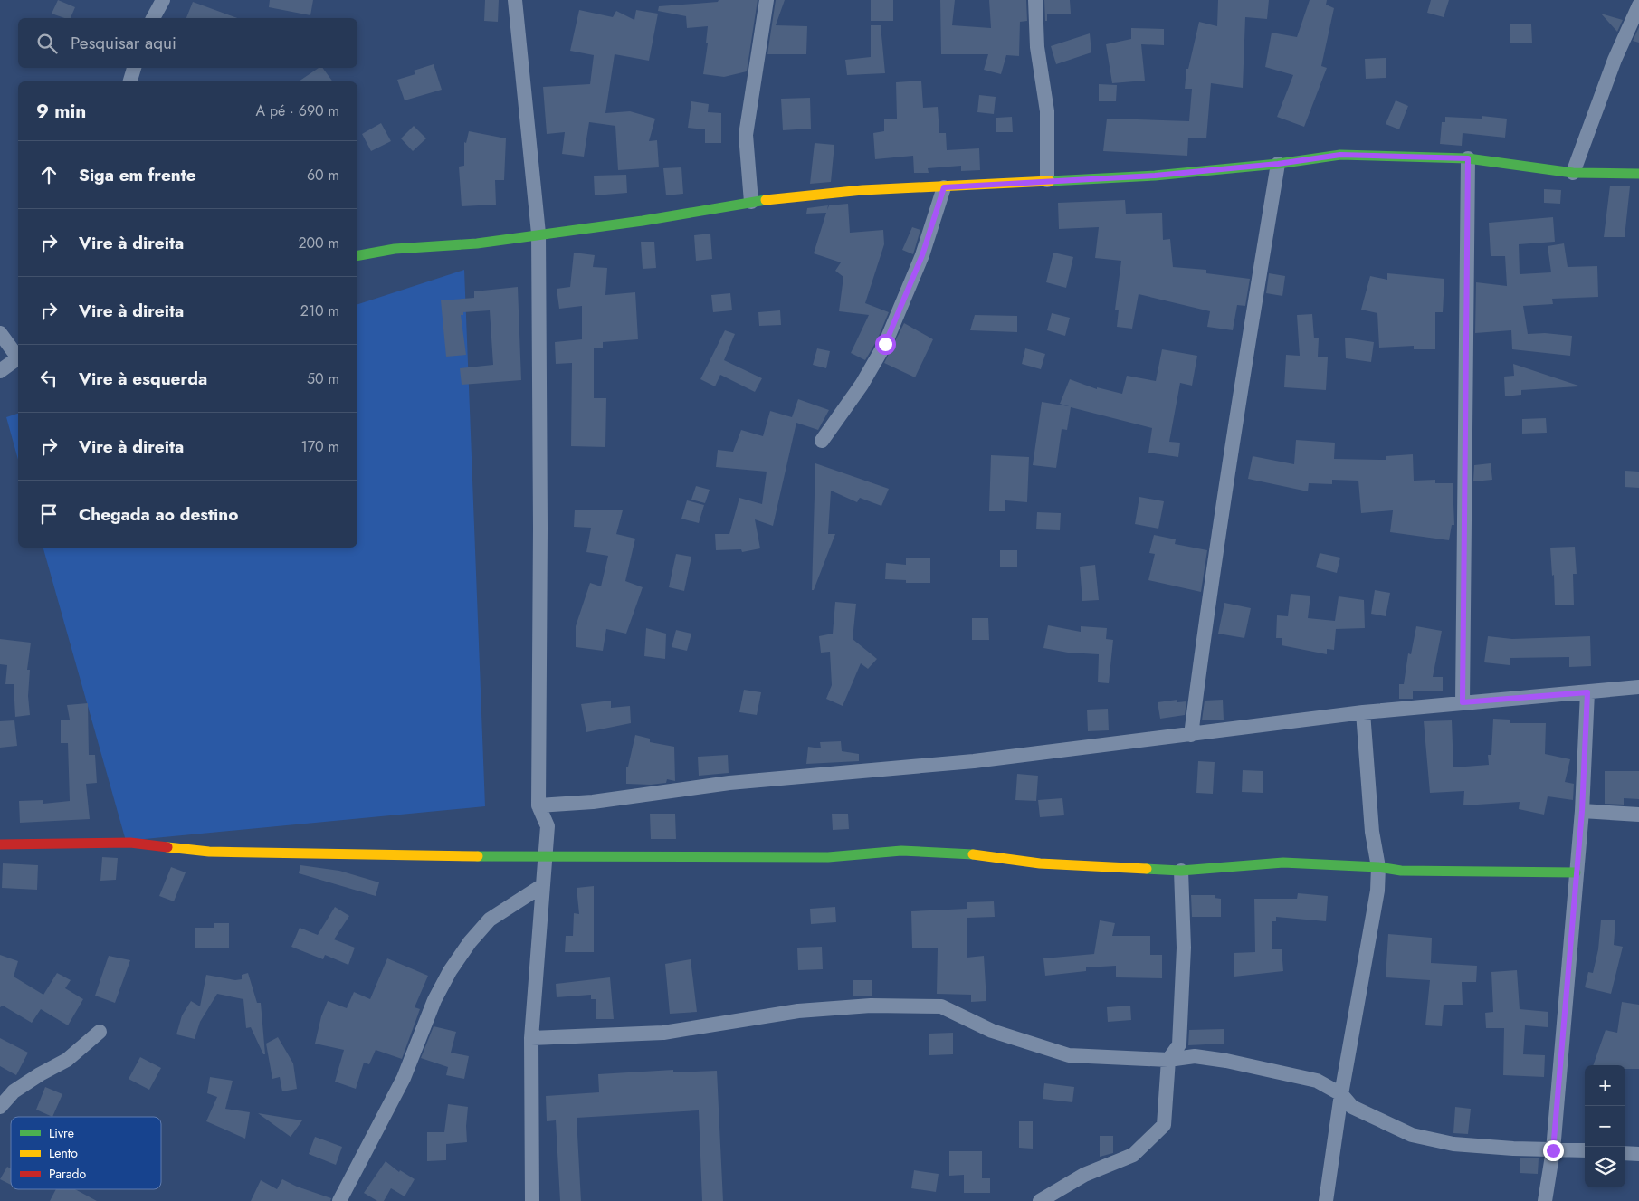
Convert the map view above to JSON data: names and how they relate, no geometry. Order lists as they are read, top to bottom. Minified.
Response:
{"legend":["Livre","Lento","Parado"],"page":{"search":"Pesquisar aqui","heading":["9 min","A pé · 690 m"],"list":[["Siga em frente","60 m"],["Vire à direita","200 m"],["Vire à direita","210 m"],["Vire à esquerda","50 m"],["Vire à direita","170 m"],"Chegada ao destino"],"map_buttons":["+","−"]}}
